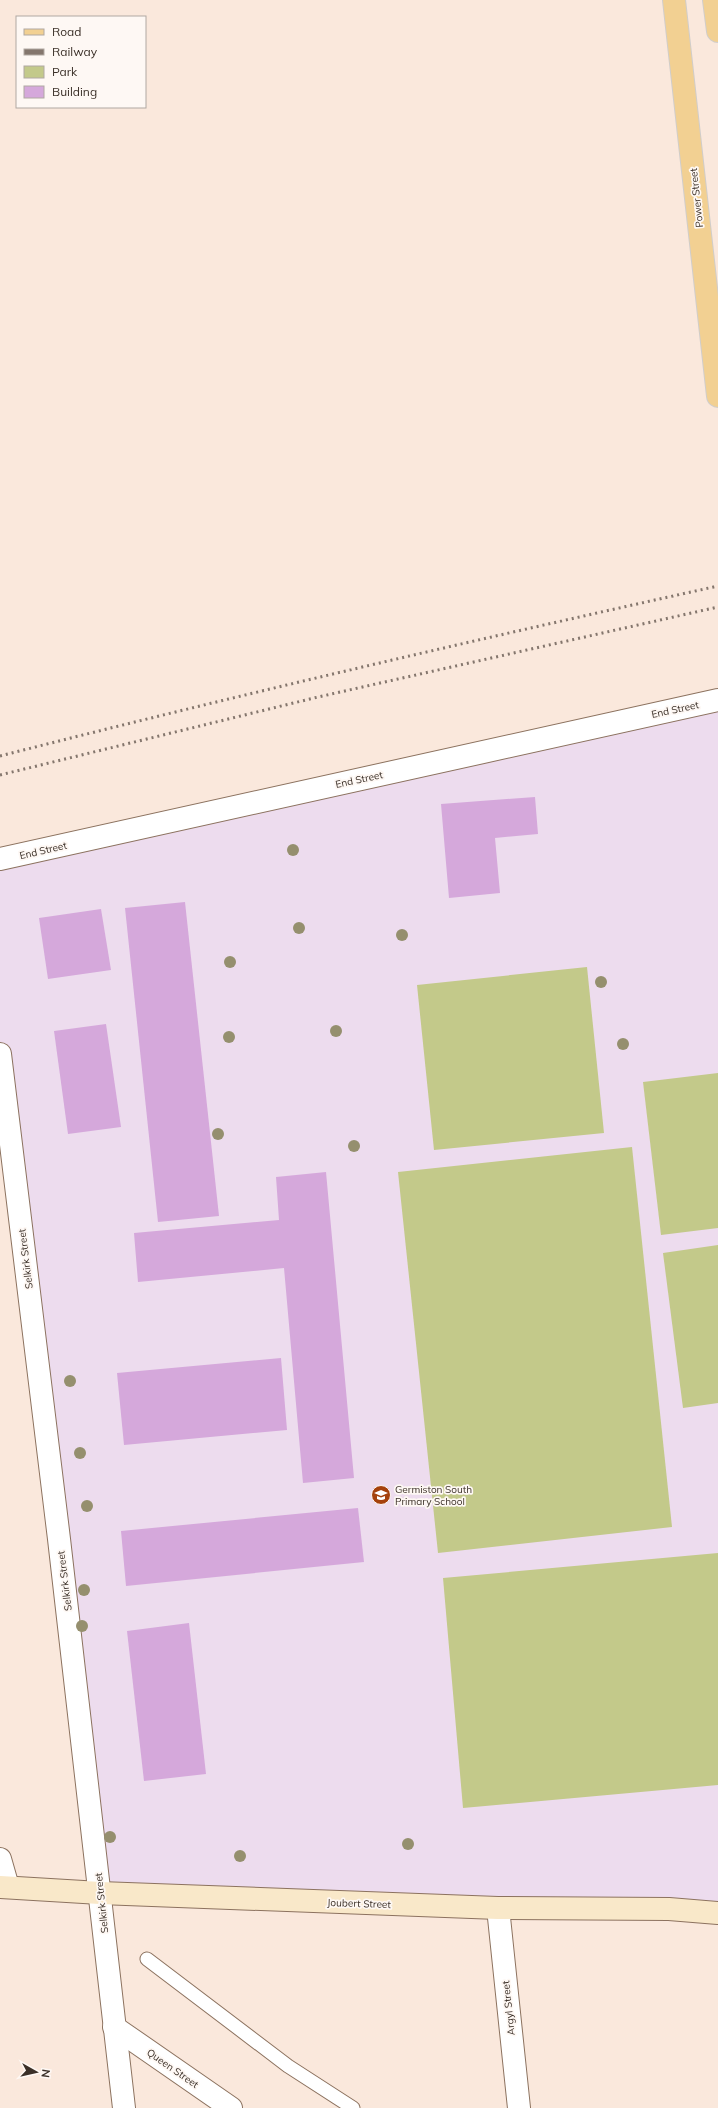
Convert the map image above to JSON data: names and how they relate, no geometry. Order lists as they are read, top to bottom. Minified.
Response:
{"streets":{"main road":["Power Street","Joubert Street"],"street":["End Street","Selkirk Street","Argyl Street","Queen Street"]},"crossings":[["Selkirk Street","Joubert Street"],["Selkirk Street","Queen Street"],["Joubert Street","Argyl Street"]],"places":{"school or university":["Germiston South Primary School"]},"legend":["Road","Railway","Park","Building"],"north":"right"}
